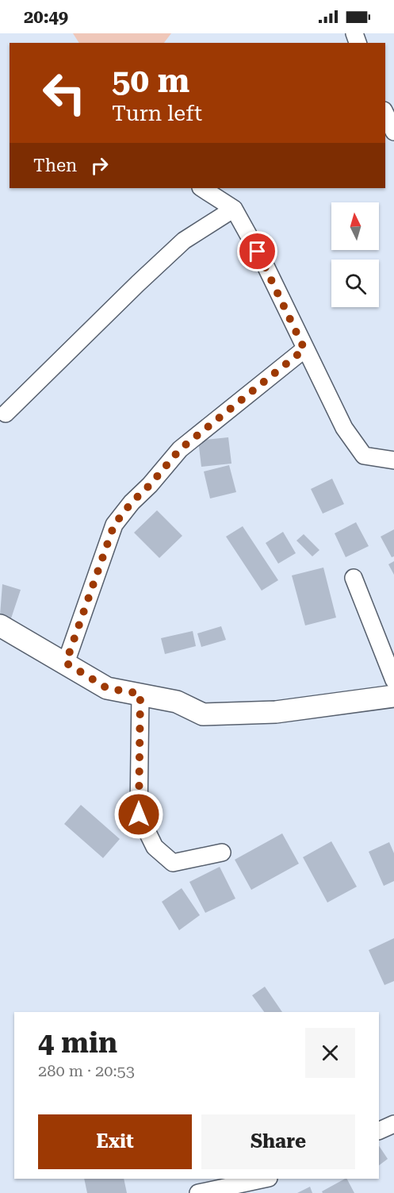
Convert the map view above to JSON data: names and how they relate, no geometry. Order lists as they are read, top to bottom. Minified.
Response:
{"north":"top","page":{"status":"20:49","turn":["50 m","Turn left"],"then":"Then","heading":["4 min","280 m · 20:53"],"buttons":["Exit","Share"]}}
